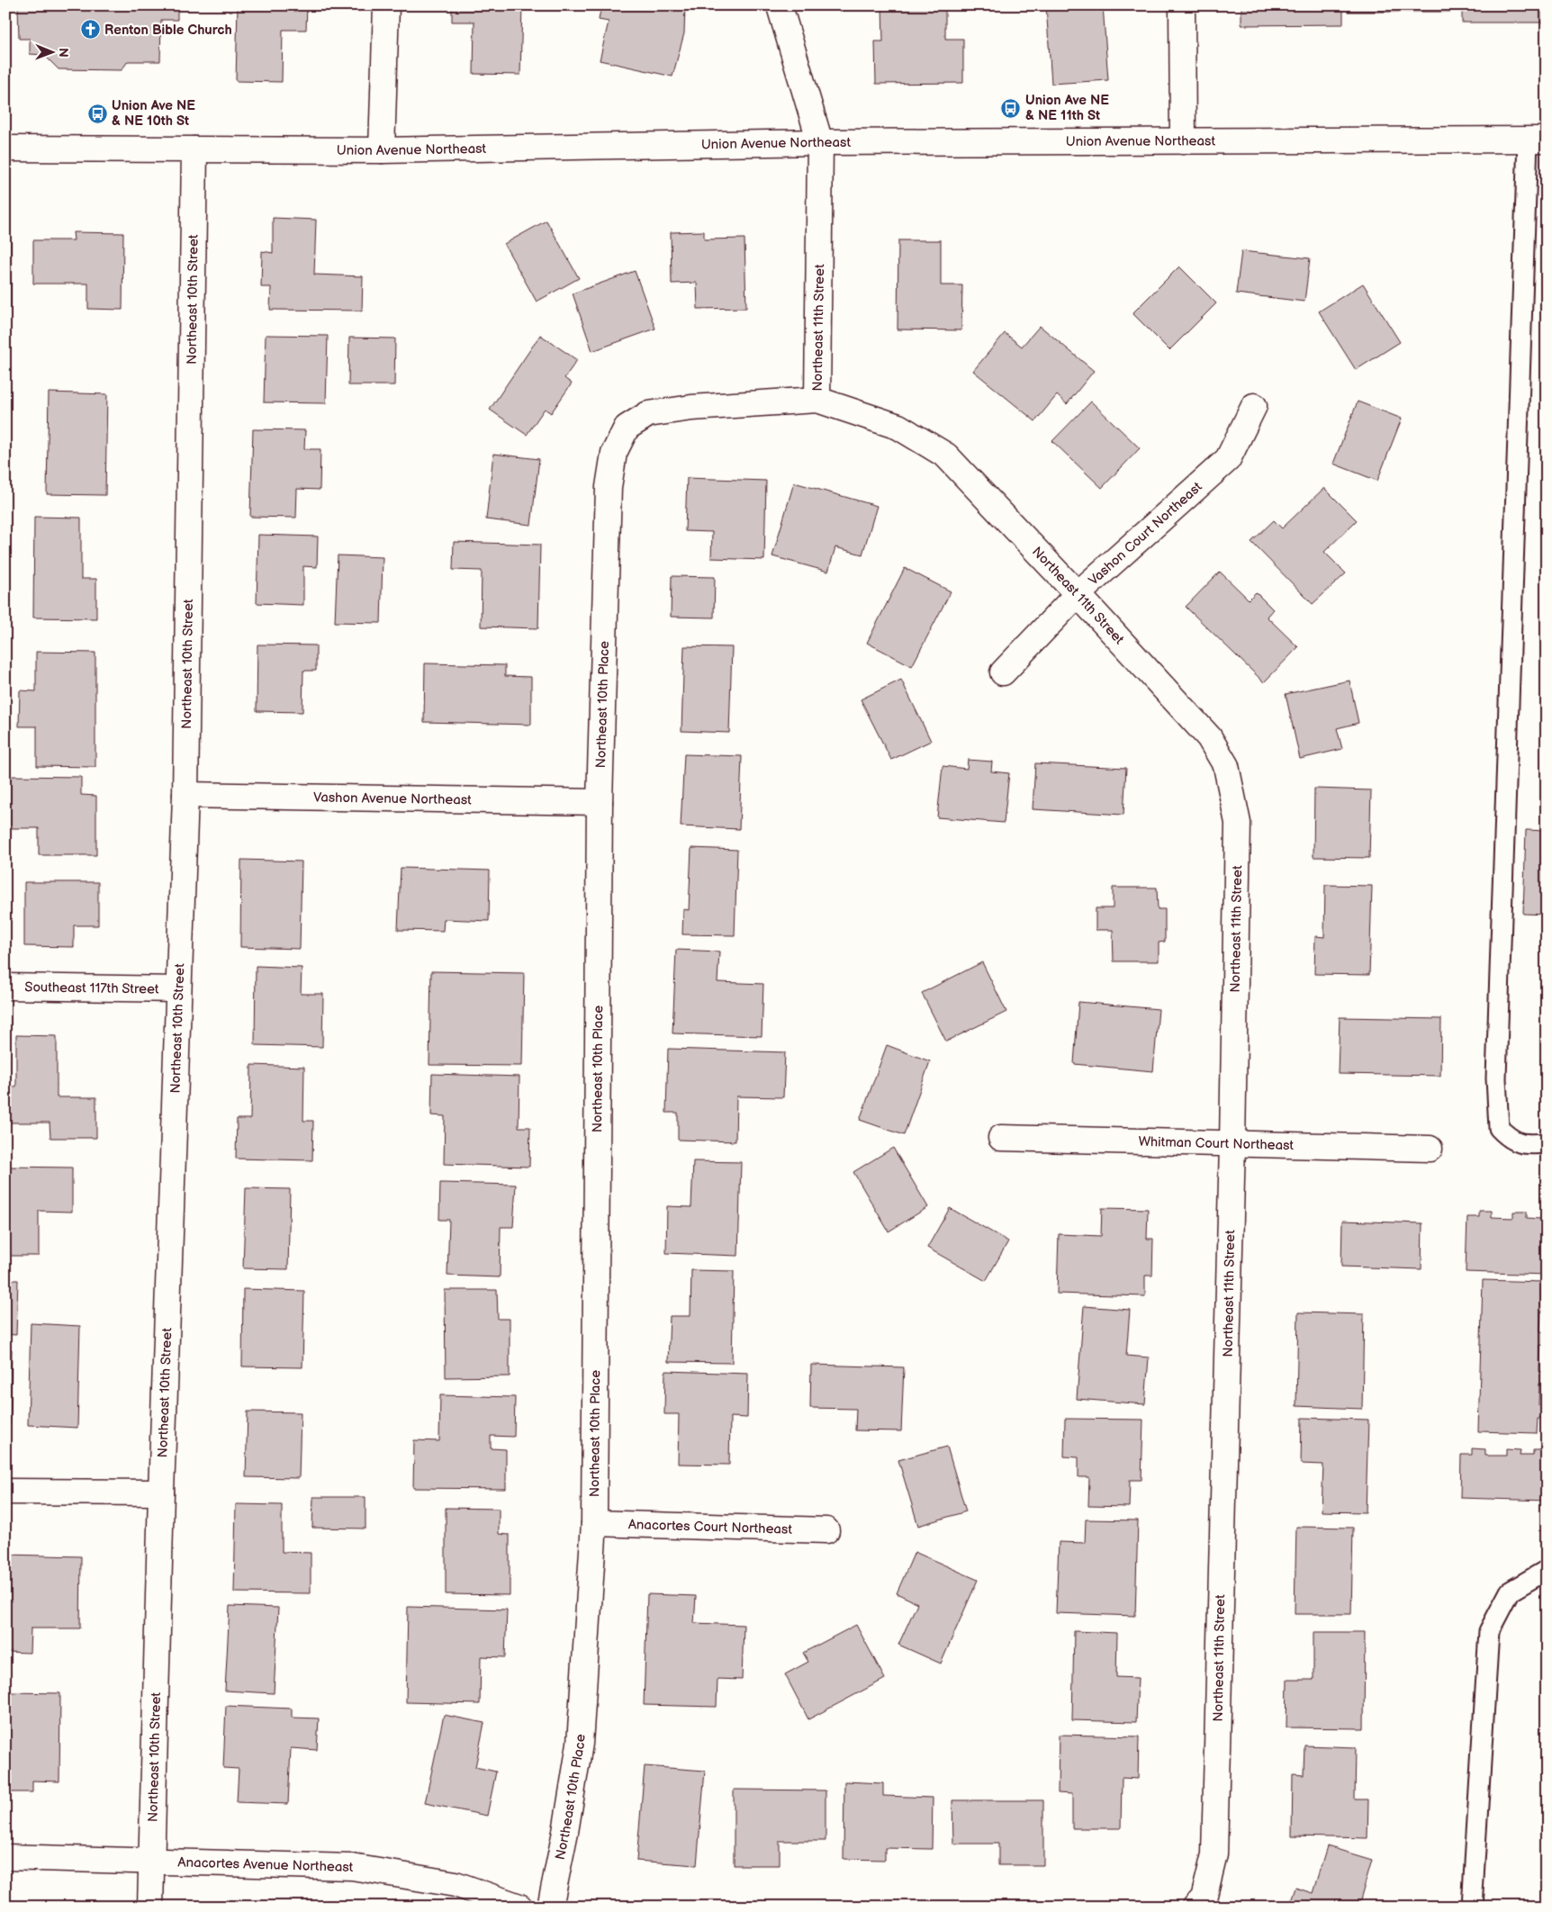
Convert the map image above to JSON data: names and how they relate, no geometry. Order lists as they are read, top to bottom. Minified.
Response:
{"streets":{"street":["Union Avenue Northeast","Northeast 10th Street","Northeast 11th Street","Vashon Court Northeast","Northeast 10th Place","Vashon Avenue Northeast","Southeast 117th Street","Whitman Court Northeast","Anacortes Court Northeast","Anacortes Avenue Northeast"]},"crossings":[["Union Avenue Northeast","Northeast 10th Street"],["Union Avenue Northeast","Northeast 11th Street"],["Northeast 10th Street","Vashon Avenue Northeast"],["Northeast 10th Street","Southeast 117th Street"],["Northeast 10th Street","Anacortes Avenue Northeast"],["Northeast 11th Street","Vashon Court Northeast"],["Northeast 11th Street","Northeast 10th Place"],["Northeast 11th Street","Whitman Court Northeast"],["Northeast 10th Place","Vashon Avenue Northeast"],["Northeast 10th Place","Anacortes Court Northeast"]],"places":{"church":["Renton Bible Church"],"bus stop":["Union Ave NE & NE 11th St","Union Ave NE & NE 10th St"]},"north":"right"}
